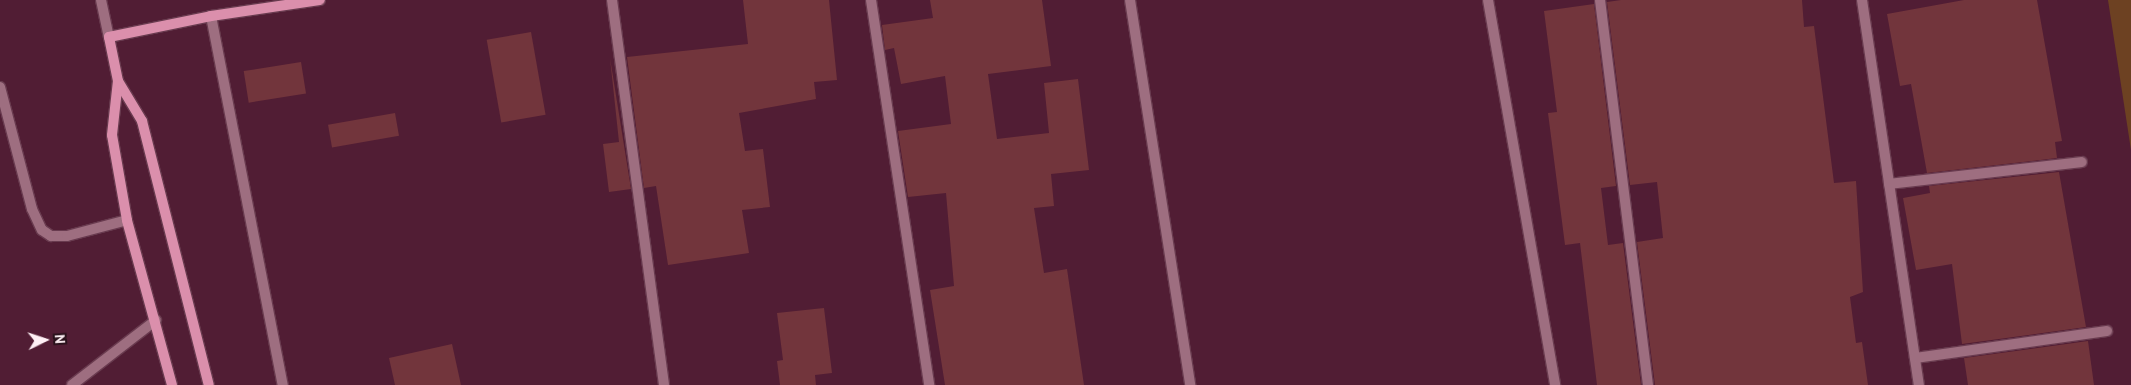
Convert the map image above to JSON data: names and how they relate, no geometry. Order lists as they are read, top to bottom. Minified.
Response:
{"north":"right"}
